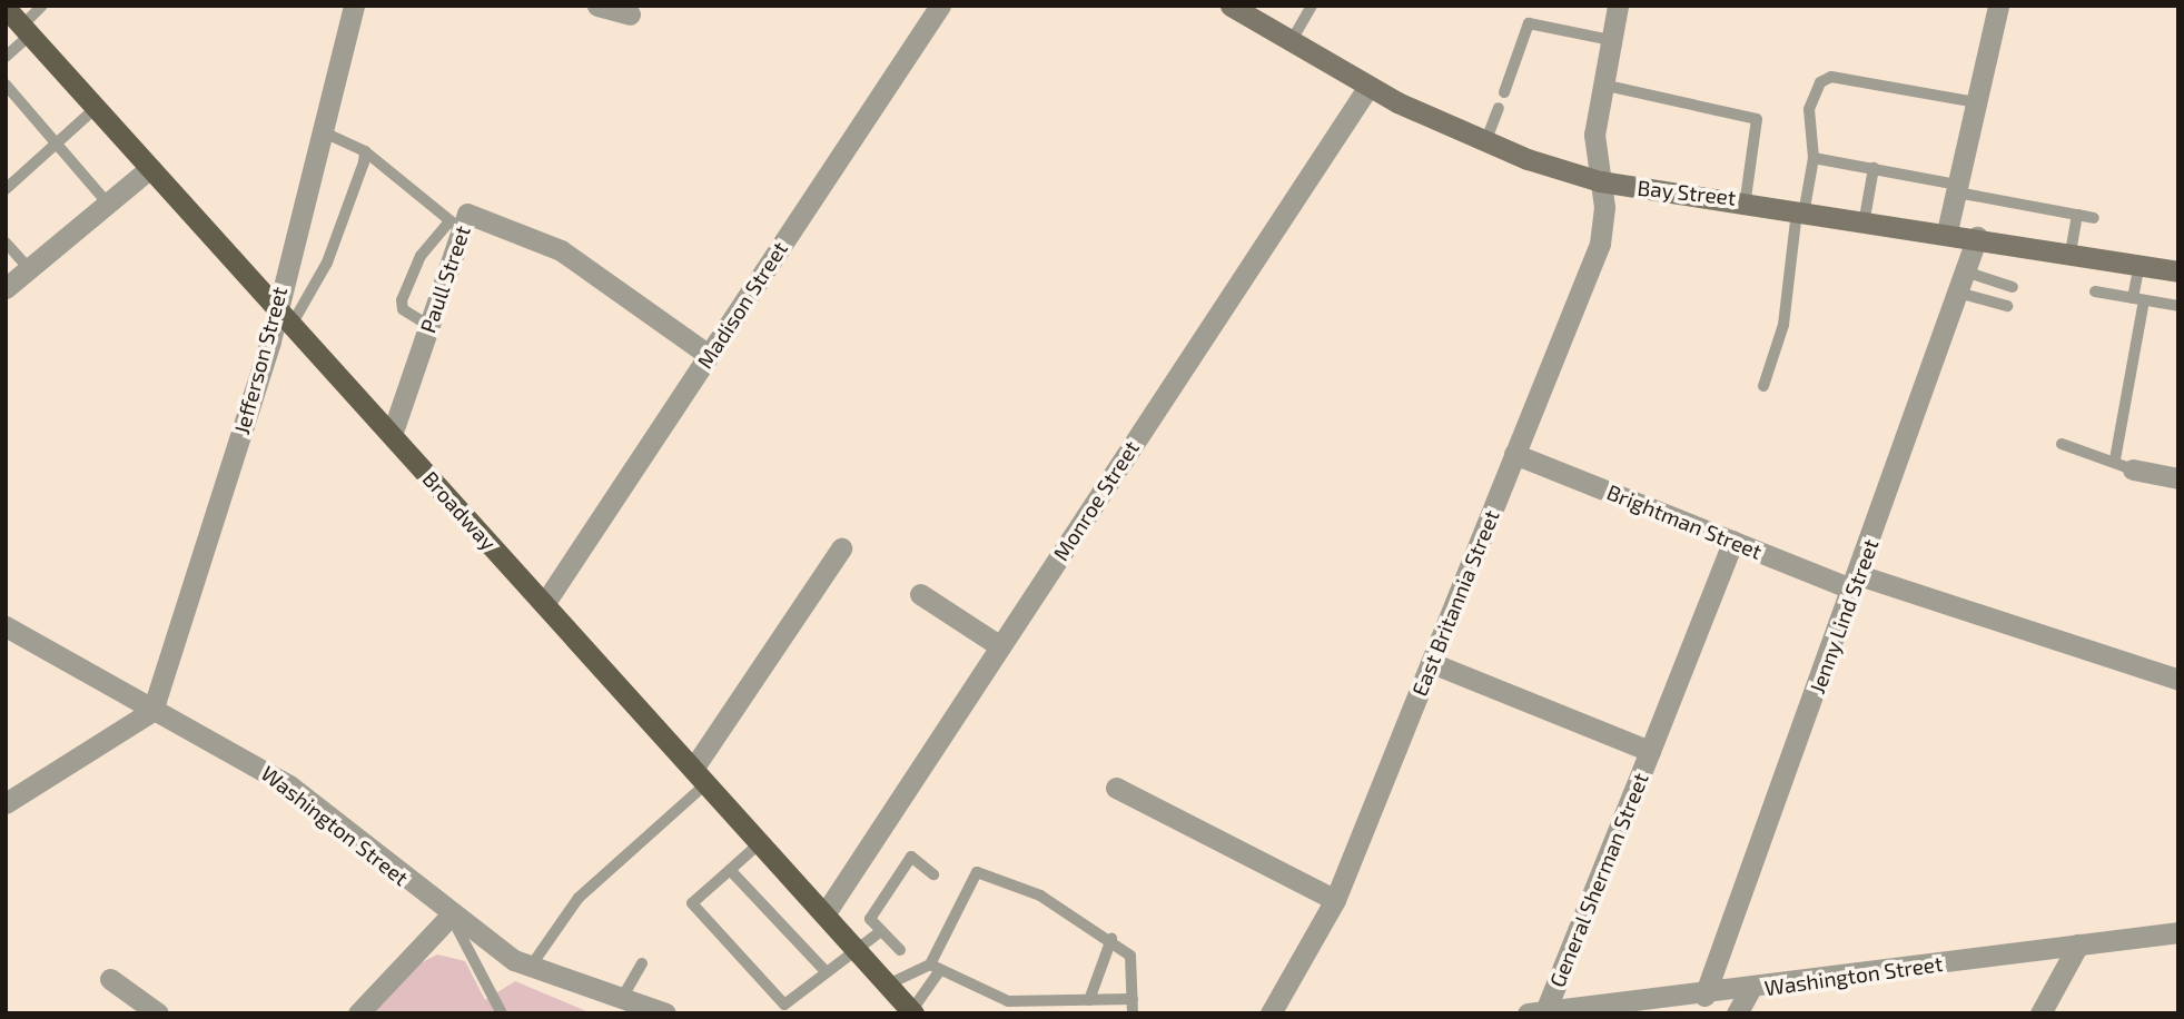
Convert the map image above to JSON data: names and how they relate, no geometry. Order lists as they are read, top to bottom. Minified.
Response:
{"streets":{"main road":["Bay Street","Broadway"],"street":["Paull Street","Madison Street","Jefferson Street","Monroe Street","Brightman Street","East Britannia Street","Jenny Lind Street","Washington Street","General Sherman Street"]},"crossings":[["Bay Street","Monroe Street"],["Bay Street","East Britannia Street"],["Bay Street","Jenny Lind Street"],["Paull Street","Madison Street"],["Paull Street","Broadway"],["Madison Street","Broadway"],["Jefferson Street","Broadway"],["Jefferson Street","Washington Street"],["Monroe Street","Broadway"],["Brightman Street","East Britannia Street"],["Brightman Street","Jenny Lind Street"],["East Britannia Street","General Sherman Street"],["Jenny Lind Street","Washington Street"],["Washington Street","General Sherman Street"]]}
